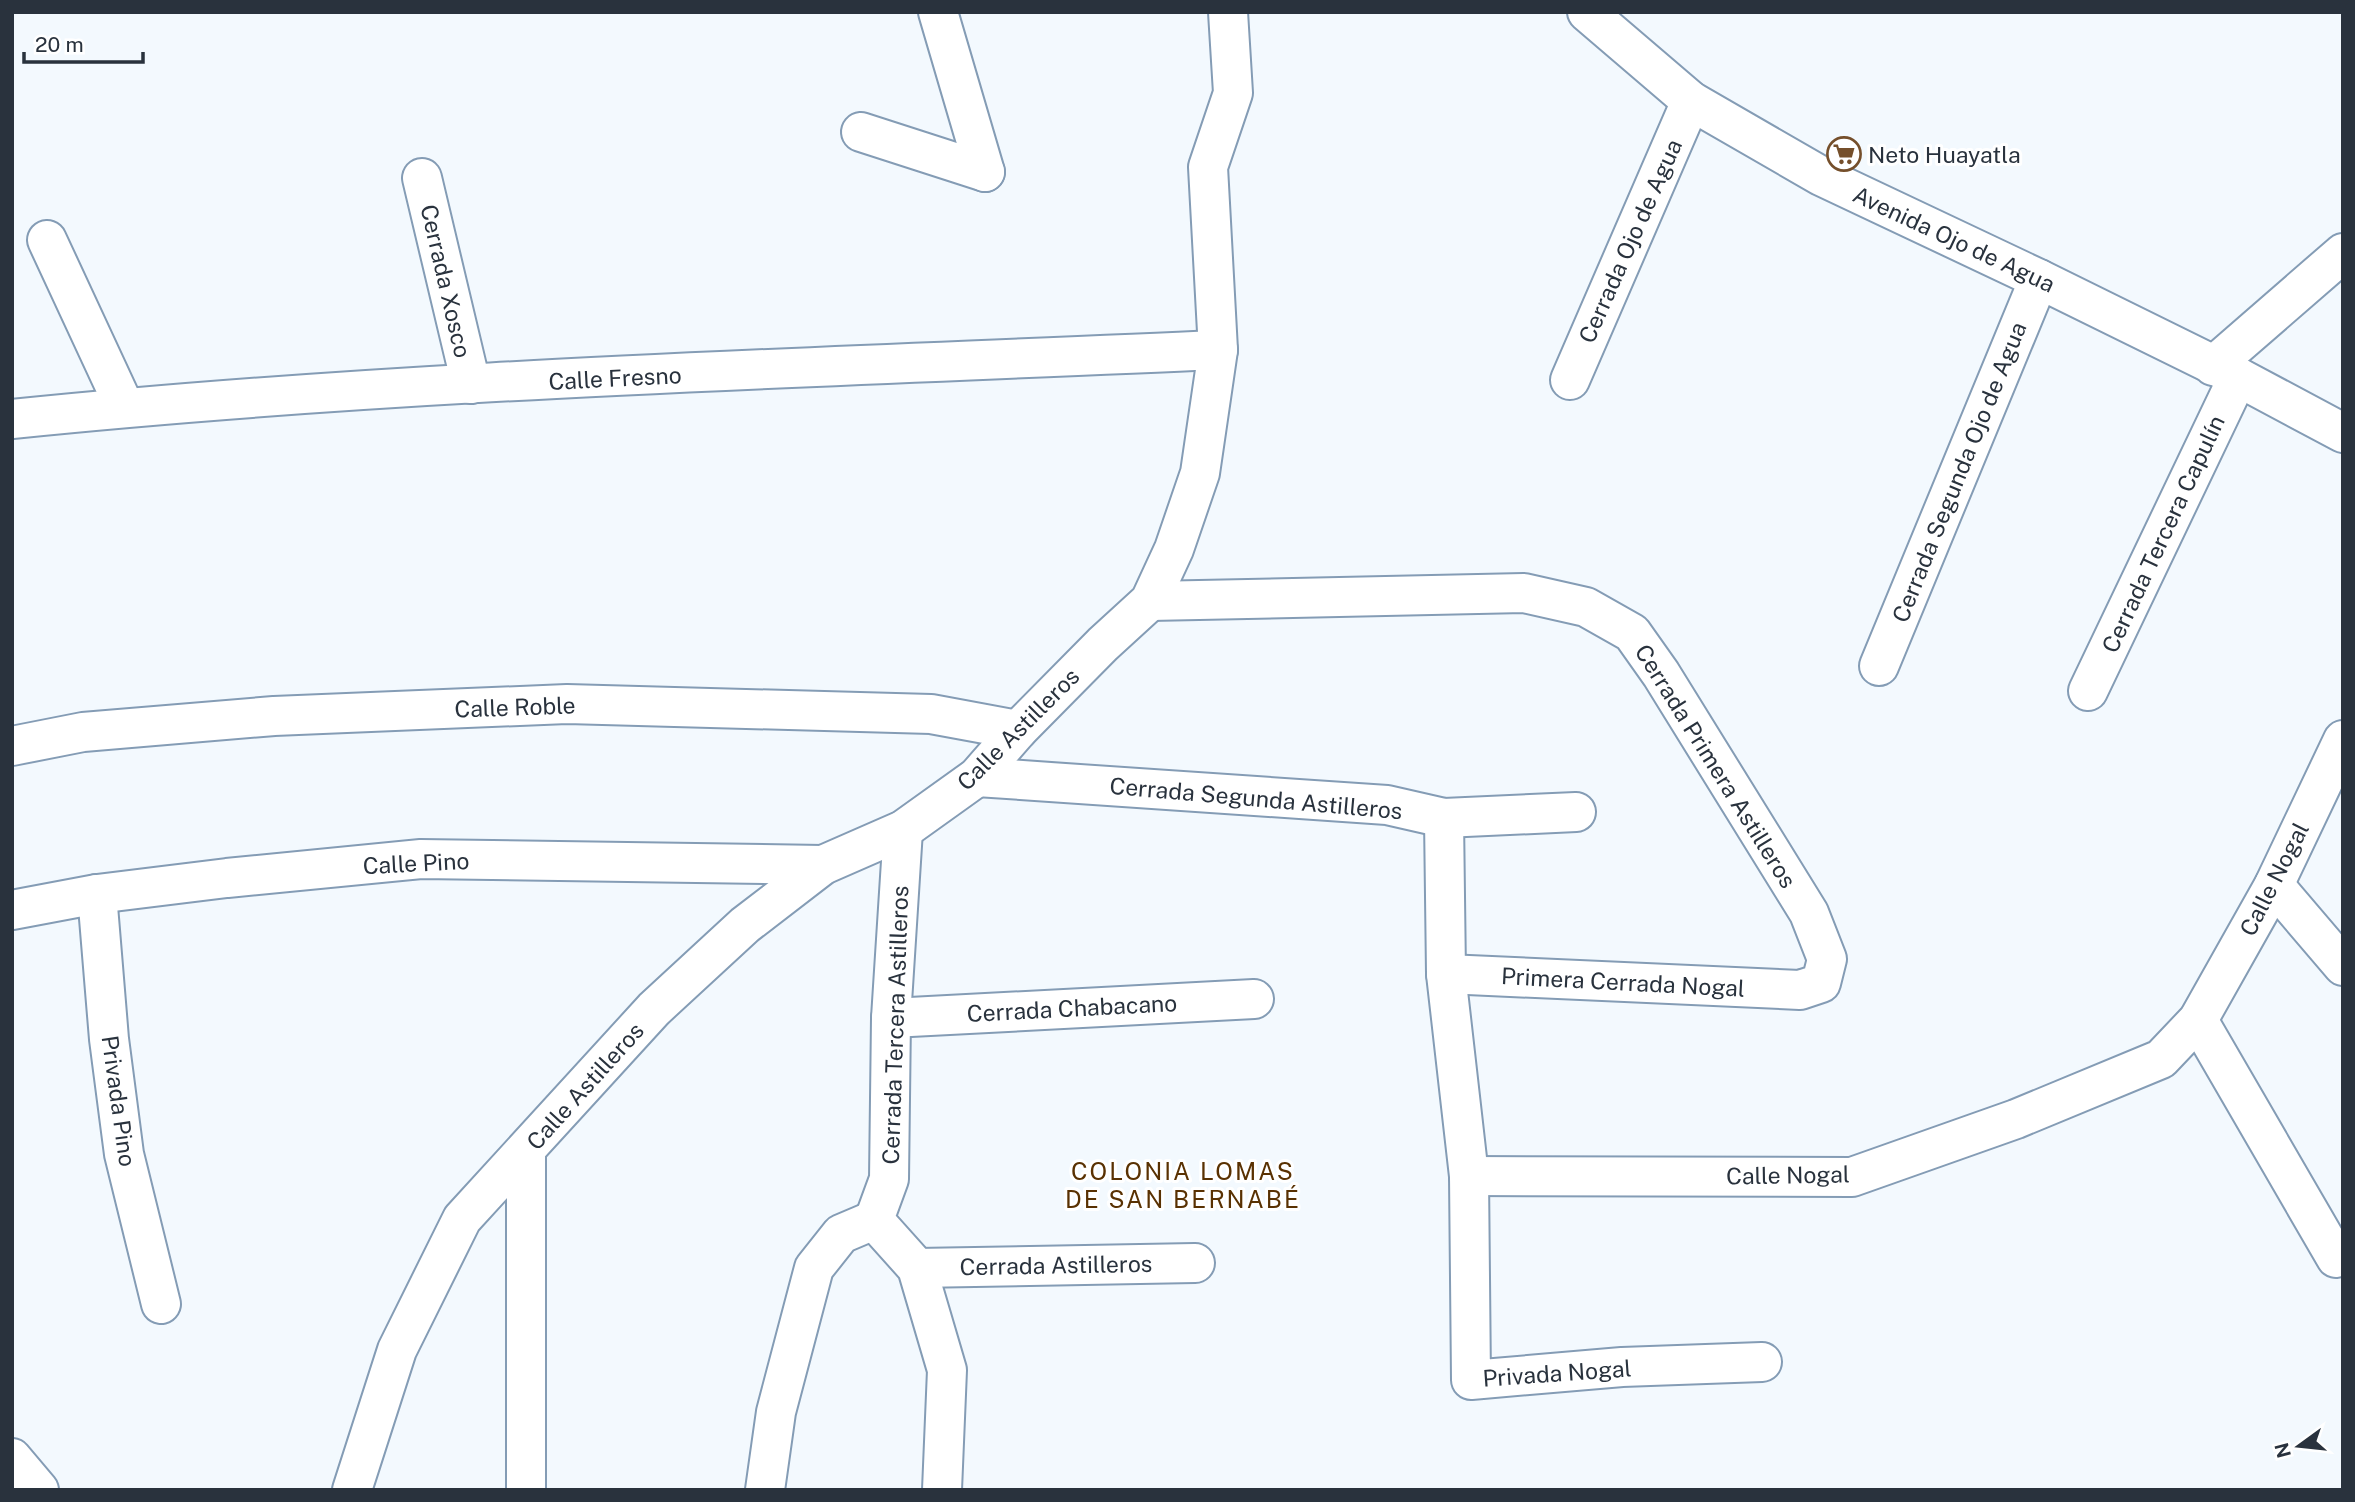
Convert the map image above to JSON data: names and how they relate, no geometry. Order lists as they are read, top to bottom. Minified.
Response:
{"streets":{"street":["Avenida Ojo de Agua","Cerrada Ojo de Agua","Cerrada Xosco","Calle Fresno","Cerrada Segunda Ojo de Agua","Cerrada Tercera Capulín","Calle Roble","Calle Astilleros","Cerrada Primera Astilleros","Cerrada Segunda Astilleros","Calle Pino","Calle Nogal","Primera Cerrada Nogal","Cerrada Chabacano","Cerrada Tercera Astilleros","Privada Pino","Cerrada Astilleros","Privada Nogal"]},"crossings":[["Avenida Ojo de Agua","Cerrada Ojo de Agua"],["Avenida Ojo de Agua","Cerrada Segunda Ojo de Agua"],["Avenida Ojo de Agua","Cerrada Tercera Capulín"],["Cerrada Xosco","Calle Fresno"],["Calle Fresno","Calle Astilleros"],["Calle Roble","Calle Astilleros"],["Calle Astilleros","Cerrada Primera Astilleros"],["Calle Astilleros","Cerrada Segunda Astilleros"],["Calle Astilleros","Calle Pino"],["Calle Astilleros","Cerrada Tercera Astilleros"],["Cerrada Primera Astilleros","Primera Cerrada Nogal"],["Calle Pino","Privada Pino"],["Calle Nogal","Privada Nogal"],["Cerrada Chabacano","Cerrada Tercera Astilleros"]],"districts":["COLONIA LOMAS DE SAN BERNABÉ"],"places":{"supermarket":["Neto Huayatla"]},"scale_bar":"20 m","north":"left"}
